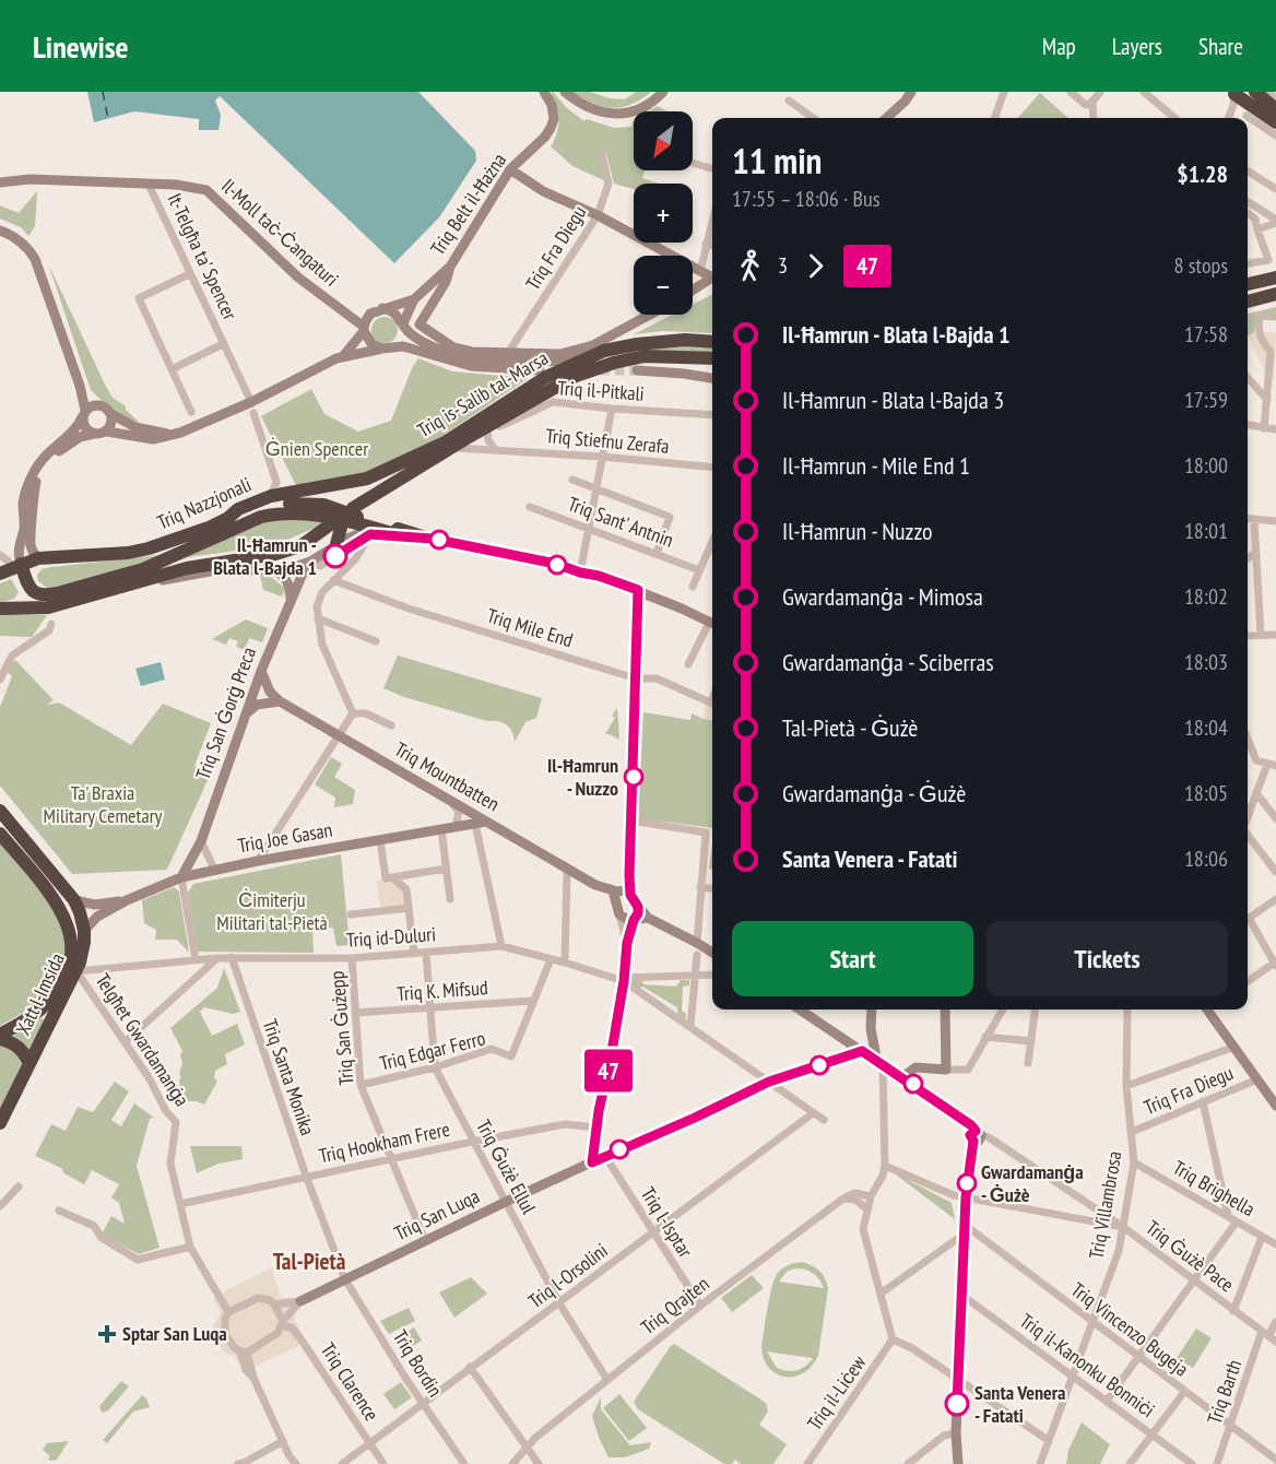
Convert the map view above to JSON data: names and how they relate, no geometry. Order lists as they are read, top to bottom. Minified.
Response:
{"streets":{"highway":["Triq is-Salib tal-Marsa","Triq Nazzjonali","Xatt l-Imsida"],"street":["Triq Belt il-Ħażna","Il-Moll taċ-Ċangaturi","Triq Fra Diegu","It-Telgħa ta' Spencer","Triq il-Pitkali","Triq Stiefnu Zerafa","Triq Sant' Antnin","Triq Mile End","Triq San Ġorġ Preca","Triq Mountbatten","Triq Joe Gasan","Triq id-Duluri","Triq K. Mifsud","Triq San Ġużepp","Telgħet Gwardamanġa","Triq Edgar Ferro","Triq Santa Monika","Triq Hookham Frere","Triq Ġużè Ellul","Triq Brighella","Triq Villambrosa","Triq San Luqa","Triq l-Isptar","Triq Ġużè Pace","Triq l-Orsolini","Triq Qrajten","Triq Vincenzo Bugeja","Triq Bordin","Triq il-Kanonku Bonniċi","Triq Clarence","Triq Barth","Triq il-Liċew"]},"crossings":[["Triq Belt il-Ħażna","Il-Moll taċ-Ċangaturi"],["Il-Moll taċ-Ċangaturi","It-Telgħa ta' Spencer"],["Triq Fra Diegu","Triq Villambrosa"],["Triq il-Pitkali","Triq is-Salib tal-Marsa"],["Triq is-Salib tal-Marsa","Triq Stiefnu Zerafa"],["Triq is-Salib tal-Marsa","Triq Nazzjonali"],["Triq San Ġorġ Preca","Triq Mountbatten"],["Triq San Ġorġ Preca","Triq Joe Gasan"],["Triq Mountbatten","Triq Joe Gasan"],["Triq Joe Gasan","Xatt l-Imsida"],["Triq id-Duluri","Xatt l-Imsida"],["Triq id-Duluri","Triq San Ġużepp"],["Triq id-Duluri","Telgħet Gwardamanġa"],["Triq id-Duluri","Triq Santa Monika"],["Triq id-Duluri","Triq Ġużè Ellul"],["Triq K. Mifsud","Triq San Ġużepp"],["Triq K. Mifsud","Triq Edgar Ferro"],["Triq K. Mifsud","Triq Ġużè Ellul"],["Xatt l-Imsida","Telgħet Gwardamanġa"],["Triq San Ġużepp","Triq Edgar Ferro"],["Triq San Ġużepp","Triq Hookham Frere"],["Triq San Ġużepp","Triq San Luqa"],["Telgħet Gwardamanġa","Triq Hookham Frere"],["Telgħet Gwardamanġa","Triq Clarence"],["Triq Edgar Ferro","Triq Ġużè Ellul"],["Triq Santa Monika","Triq Hookham Frere"],["Triq Santa Monika","Triq San Luqa"],["Triq Santa Monika","Triq Bordin"],["Triq Hookham Frere","Triq Ġużè Ellul"],["Triq Ġużè Ellul","Triq San Luqa"],["Triq Ġużè Ellul","Triq l-Orsolini"],["Triq Ġużè Ellul","Triq Qrajten"],["Triq Brighella","Triq Villambrosa"],["Triq Villambrosa","Triq Ġużè Pace"],["Triq Villambrosa","Triq Vincenzo Bugeja"],["Triq Villambrosa","Triq il-Kanonku Bonniċi"],["Triq San Luqa","Triq l-Isptar"],["Triq San Luqa","Triq Bordin"],["Triq l-Isptar","Triq l-Orsolini"],["Triq l-Isptar","Triq Qrajten"],["Triq Ġużè Pace","Triq Barth"],["Triq l-Orsolini","Triq Bordin"],["Triq l-Orsolini","Triq Clarence"],["Triq Vincenzo Bugeja","Triq Barth"]],"districts":["Tal-Pietà"],"parks":["Ġnien Spencer","Ta' Braxia Military Cemetary","Ċimiterju Militari tal-Pietà"],"places":{"other":["Il-Ħamrun - Blata l-Bajda 1","Il-Ħamrun - Nuzzo","Gwardamanġa - Ġużè","Santa Venera - Fatati"],"health":["Sptar San Luqa"]},"lines":["bus line 47"],"north":"bottom left","page":{"header":"Linewise","nav":["Map","Layers","Share"],"on_map":"47","map_buttons":["+","−"],"heading":["11 min","17:55 – 18:06 · Bus","$1.28"],"legs":["3","47","8 stops"],"list":[{"name":"Il-Ħamrun - Blata l-Bajda 1","value":"17:58"},{"name":"Il-Ħamrun - Blata l-Bajda 3","value":"17:59"},{"name":"Il-Ħamrun - Mile End 1","value":"18:00"},{"name":"Il-Ħamrun - Nuzzo","value":"18:01"},{"name":"Gwardamanġa - Mimosa","value":"18:02"},{"name":"Gwardamanġa - Sciberras","value":"18:03"},{"name":"Tal-Pietà - Ġużè","value":"18:04"},{"name":"Gwardamanġa - Ġużè","value":"18:05"},{"name":"Santa Venera - Fatati","value":"18:06"}],"buttons":["Start","Tickets"]}}
